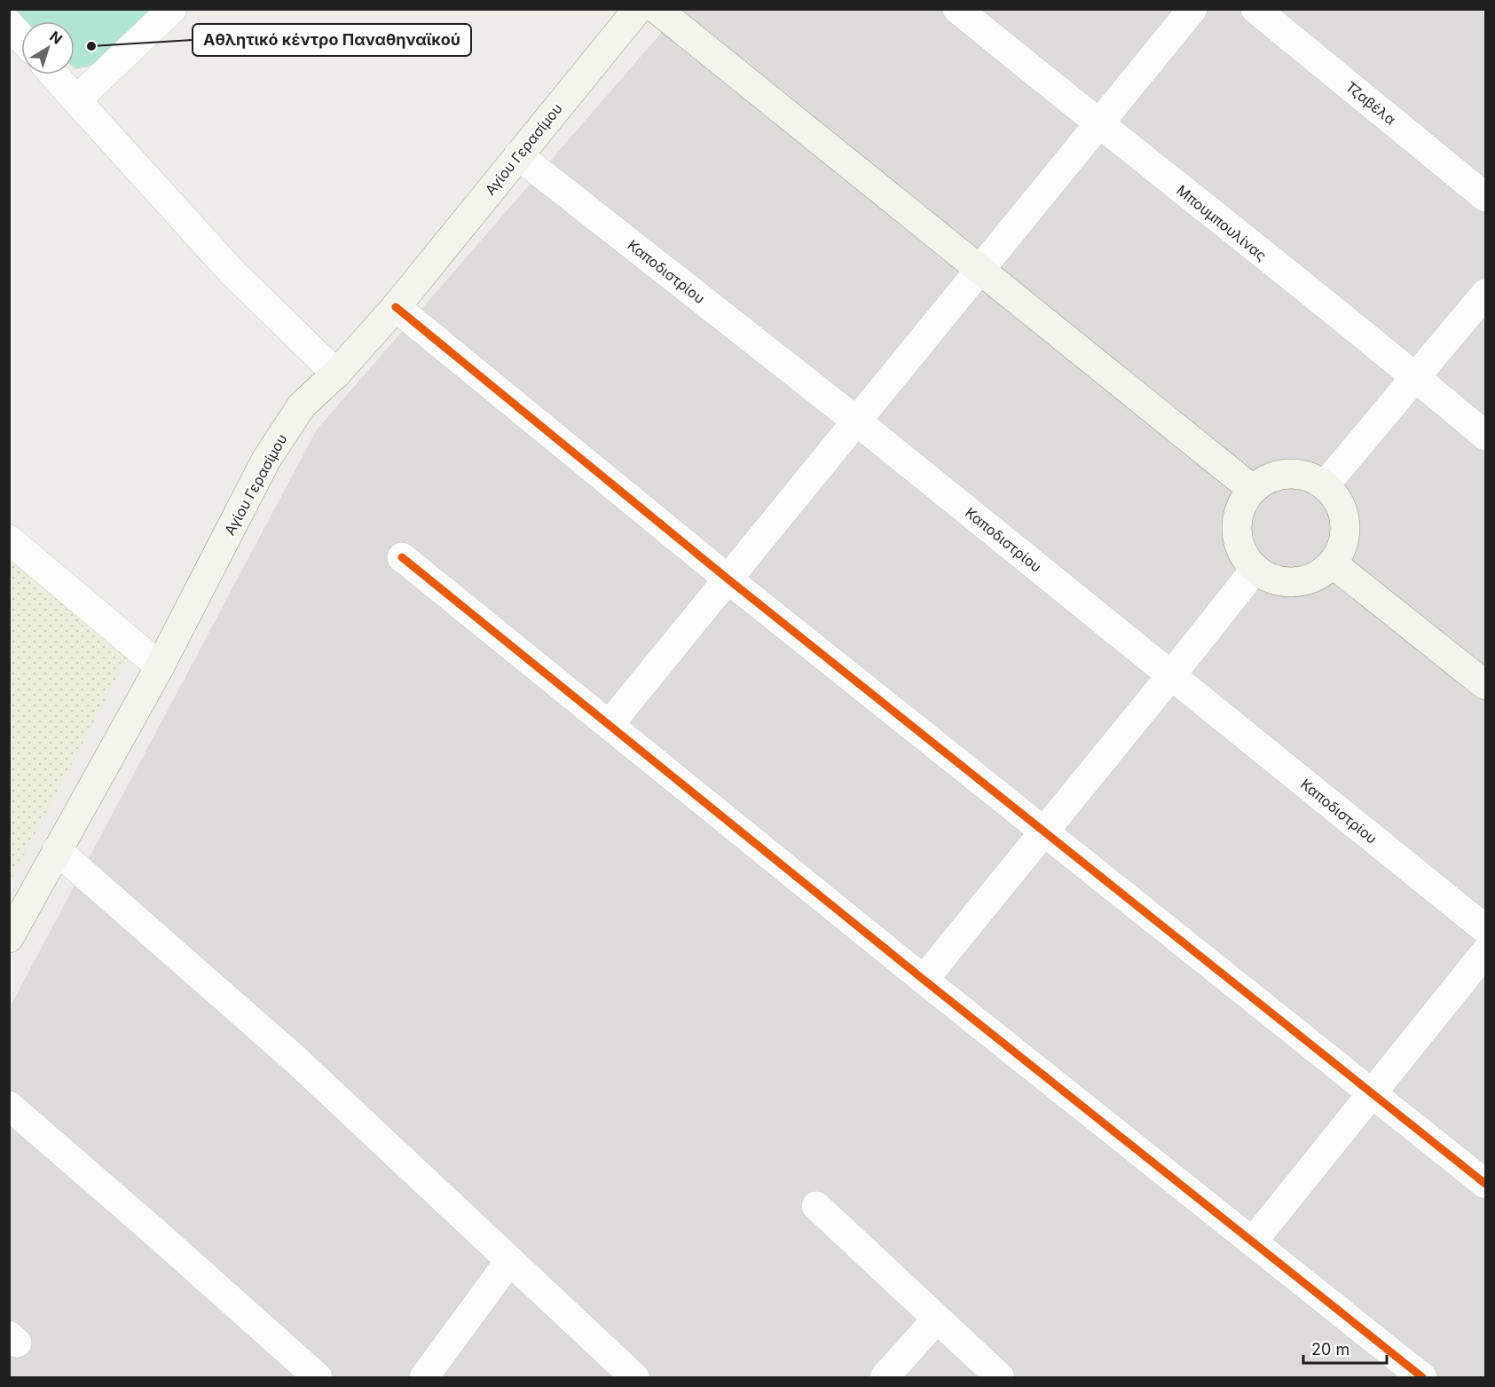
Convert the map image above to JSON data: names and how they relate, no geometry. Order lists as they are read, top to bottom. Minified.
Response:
{"streets":{"street":["Τζαβέλα","Αγίου Γερασίμου","Μπουμπουλίνας","Καποδιστρίου"]},"crossings":[["Αγίου Γερασίμου","Καποδιστρίου"]],"places":["Αθλητικό κέντρο Παναθηναϊκού"],"scale_bar":"20 m","north":"top right"}
